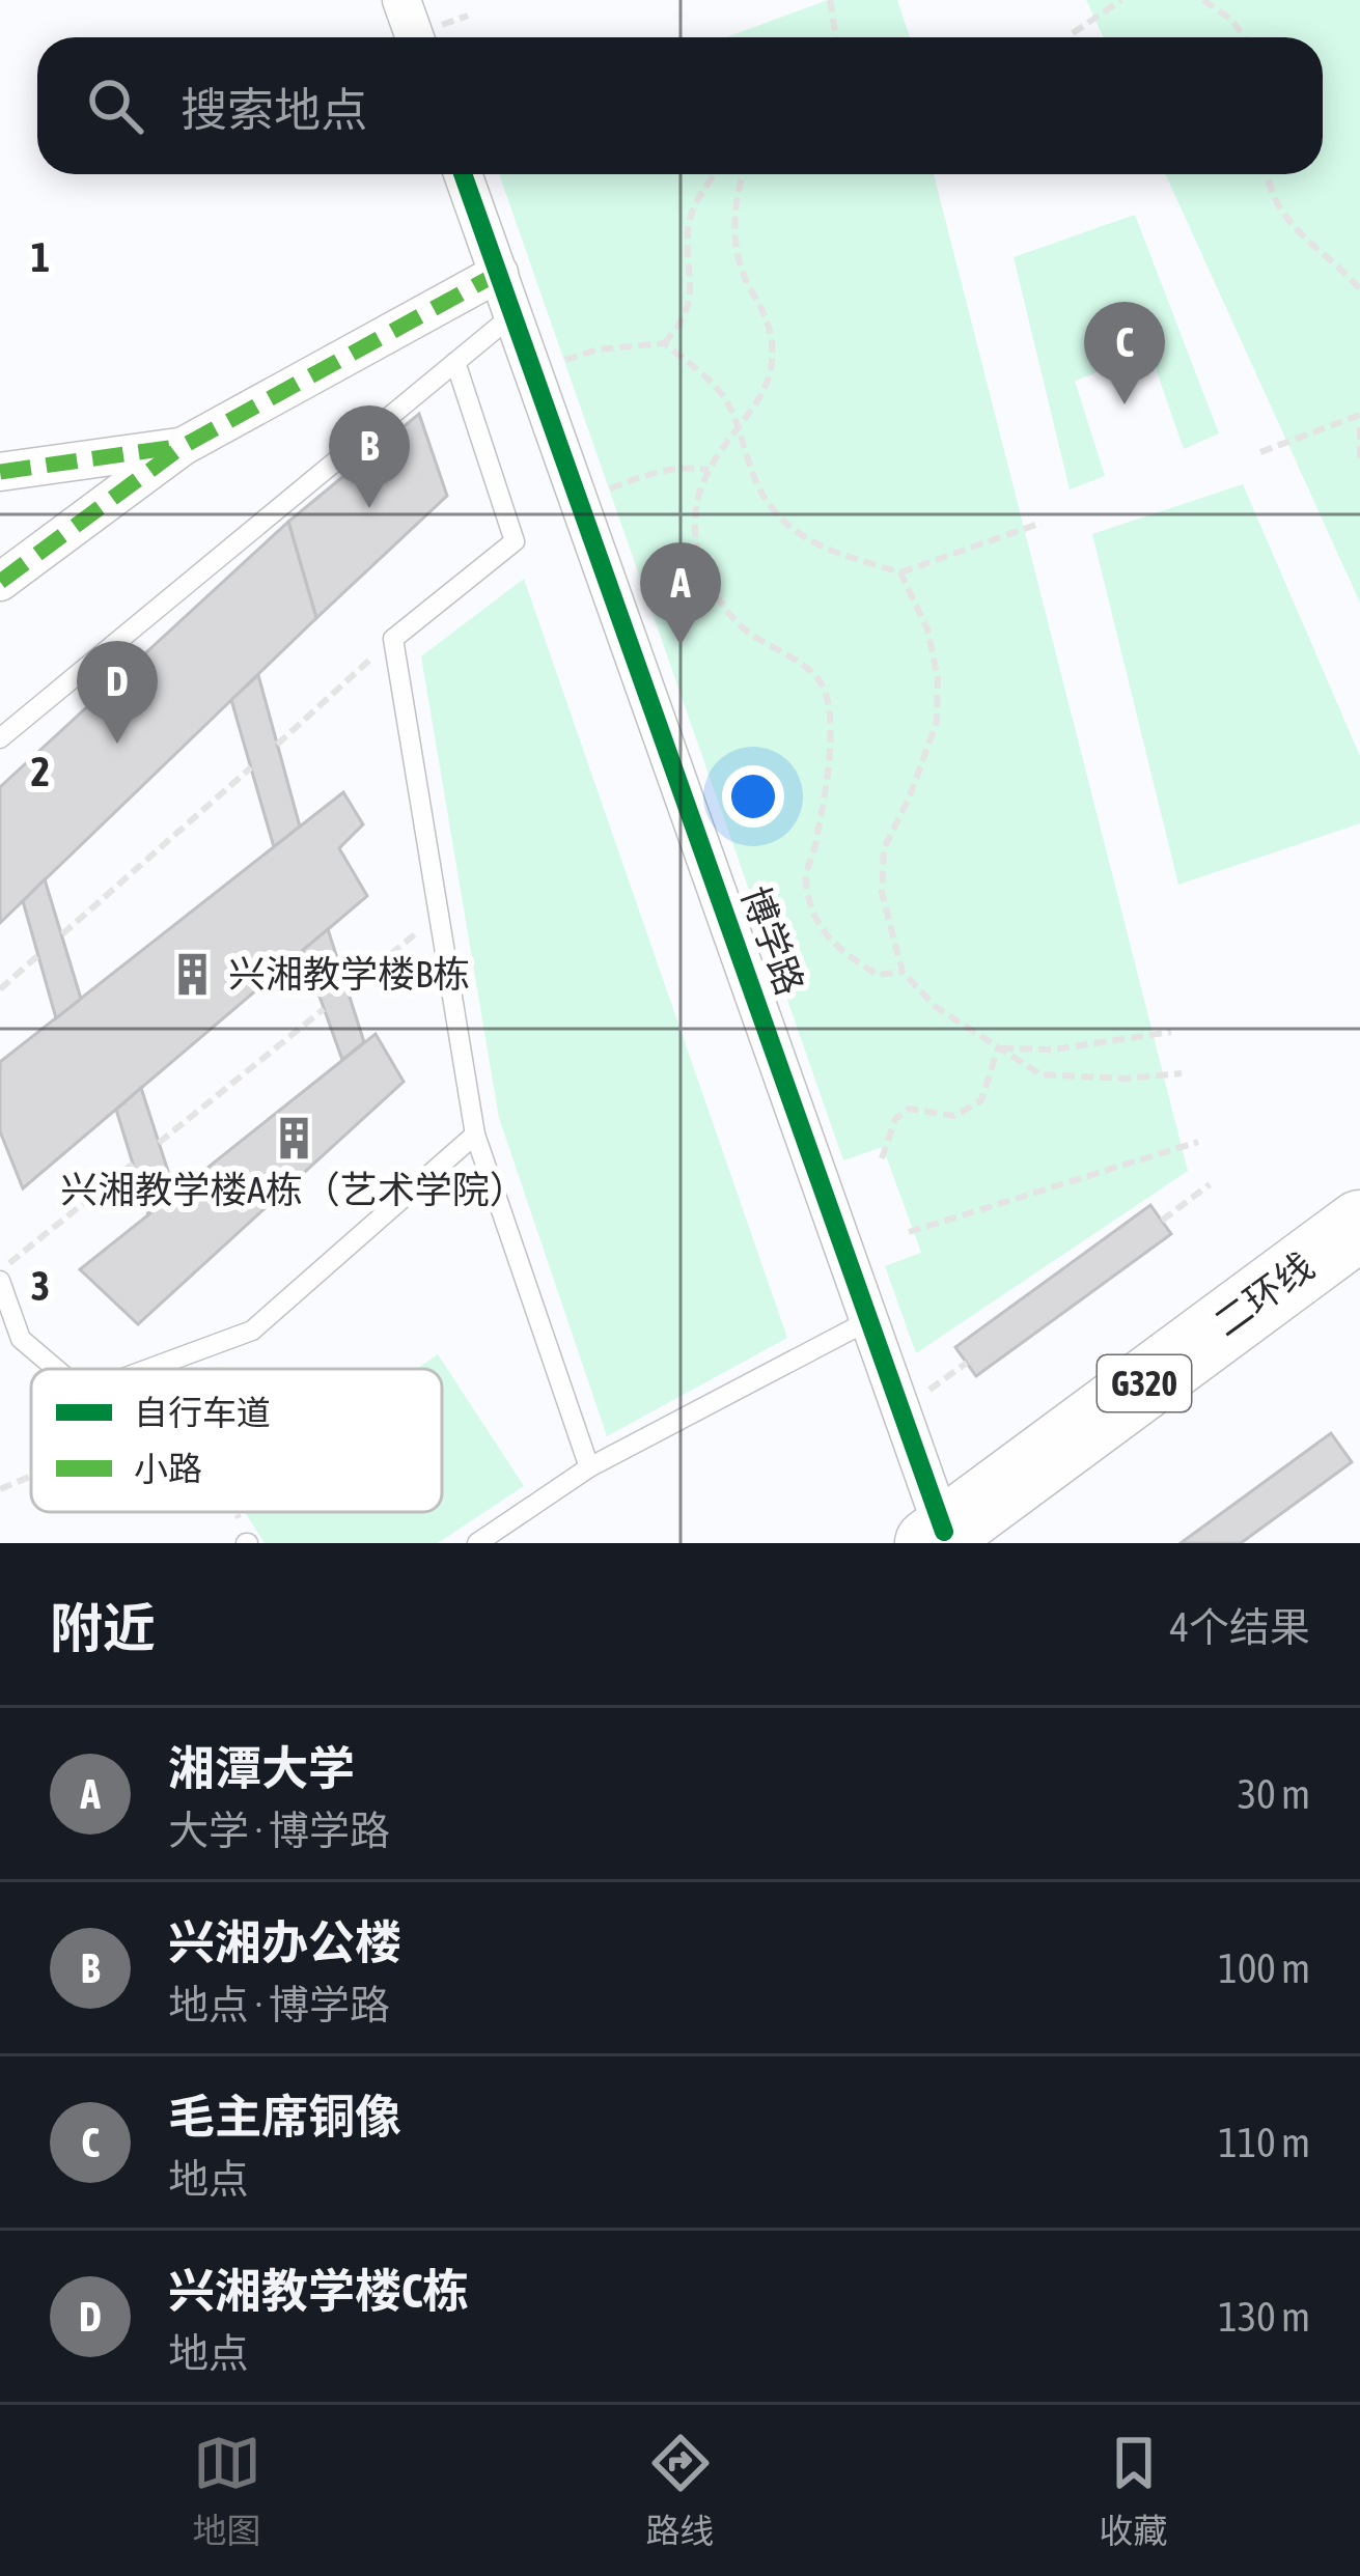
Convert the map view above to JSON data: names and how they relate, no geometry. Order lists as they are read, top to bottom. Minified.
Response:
{"streets":{"highway":["二环线","G320"],"street":["博学路"]},"crossings":[["博学路","二环线"]],"places":{"building":["兴湘教学楼B栋","兴湘教学楼A栋（艺术学院）"]},"legend":["自行车道","小路"],"page":{"search":"搜索地点","pins":["C","B","A","D"],"heading":["附近","4个结果"],"list":[{"mark":"A","name":"湘潭大学","note":"大学 · 博学路","value":"30 m"},{"mark":"B","name":"兴湘办公楼","note":"地点 · 博学路","value":"100 m"},{"mark":"C","name":"毛主席铜像","note":"地点","value":"110 m"},{"mark":"D","name":"兴湘教学楼C栋","note":"地点","value":"130 m"}],"nav":["地图","路线","收藏"]},"grid":{"rows":["1","2","3"]}}
